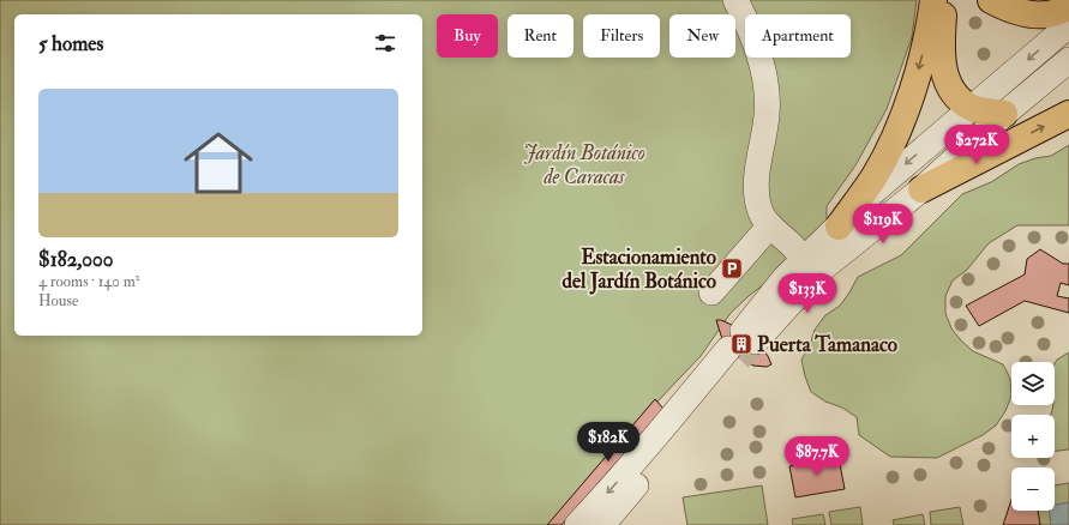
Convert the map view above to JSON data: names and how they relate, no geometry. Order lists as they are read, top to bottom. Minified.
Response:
{"parks":["Jardín Botánico de Caracas"],"places":{"parking":["Estacionamiento del Jardín Botánico"],"building":["Puerta Tamanaco"]},"page":{"chip":["Buy","Rent","Filters","New","Apartment"],"heading":"5 homes","list":[{"name":"$182,000","note":"4 rooms · 140 m² · House"}],"price":["$272K","$119K","$133K","$182K","$87.7K"],"map_buttons":["+","−"]}}
